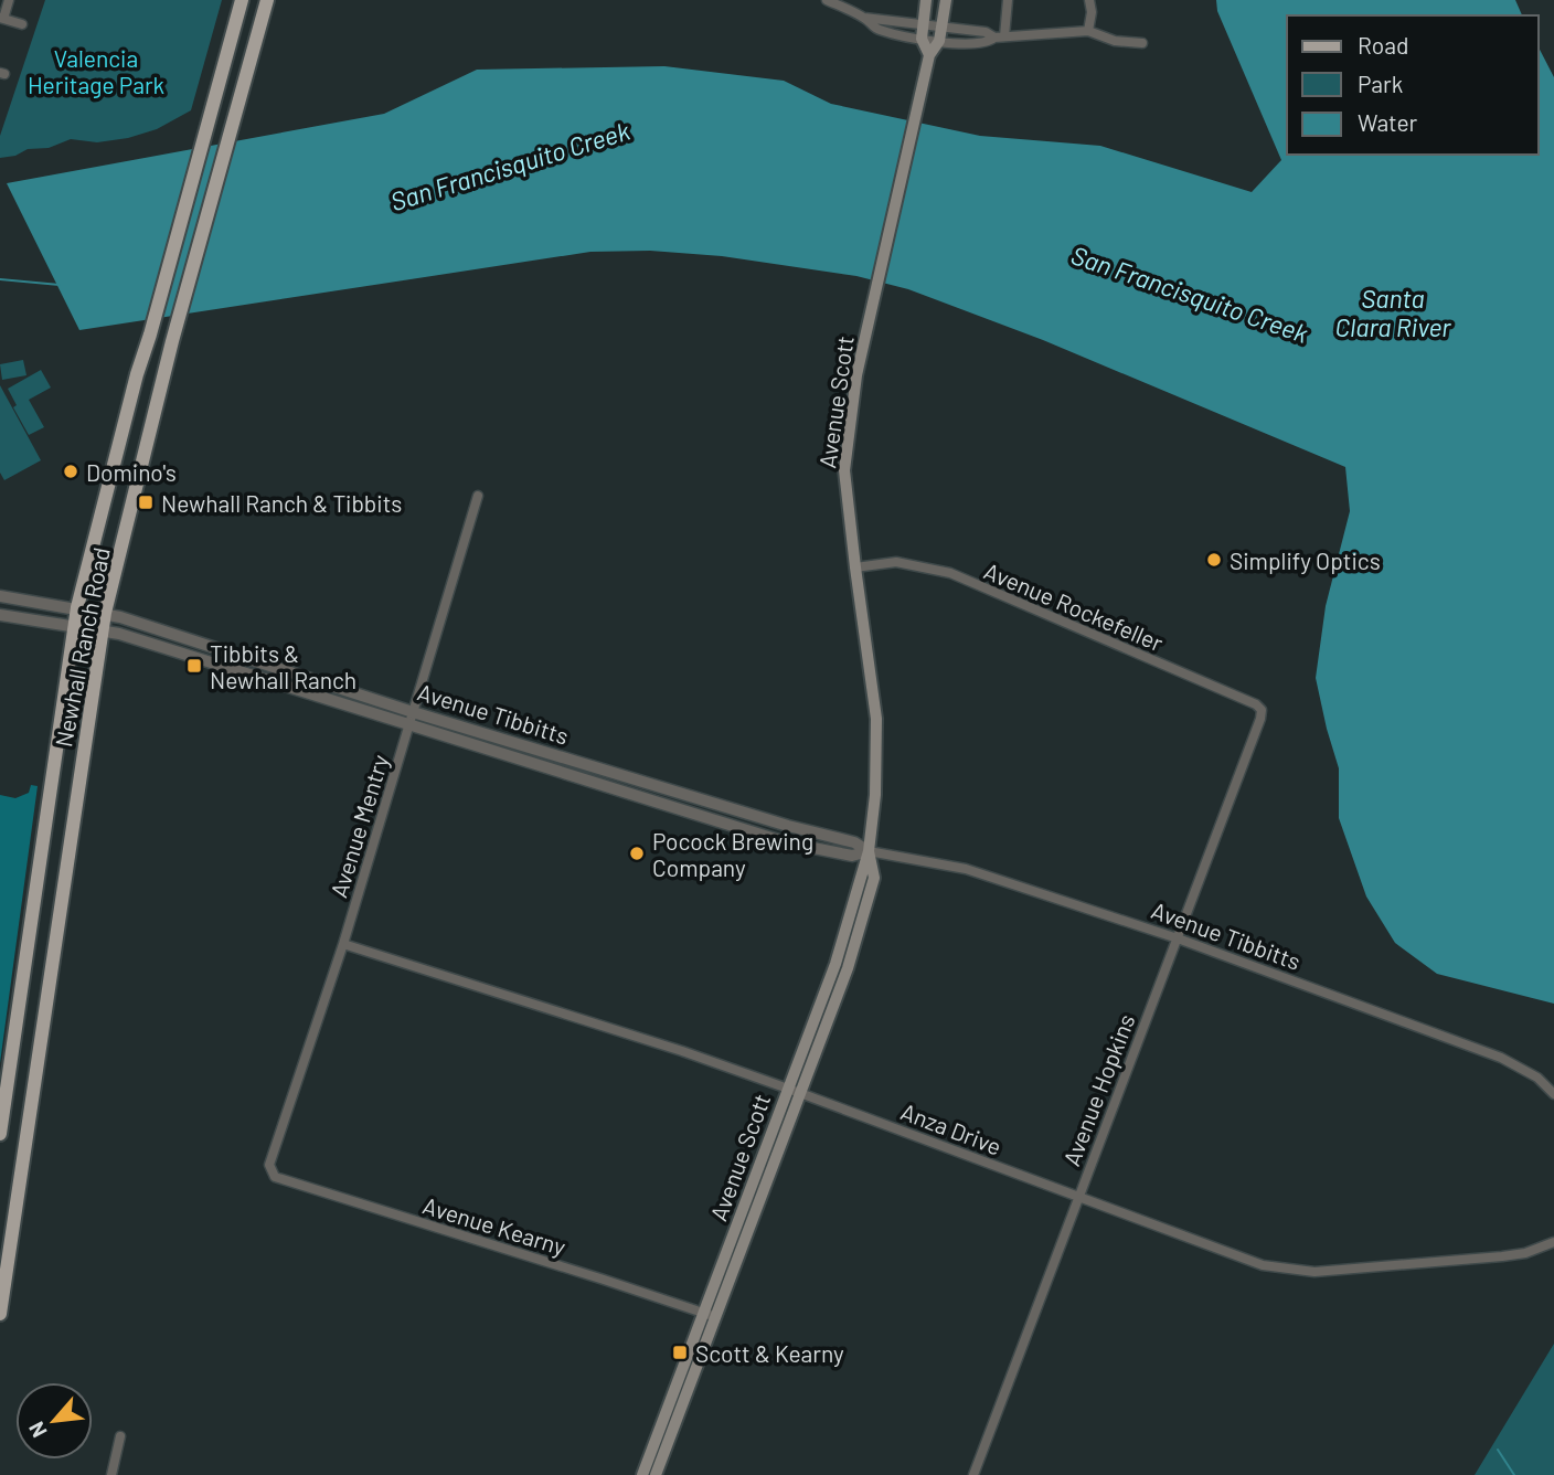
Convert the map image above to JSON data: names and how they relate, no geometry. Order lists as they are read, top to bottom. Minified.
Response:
{"streets":{"main road":["Avenue Scott","Newhall Ranch Road"],"street":["Avenue Rockefeller","Avenue Tibbitts","Avenue Mentry","Avenue Hopkins","Anza Drive","Avenue Kearny"]},"crossings":[["Avenue Scott","Avenue Rockefeller"],["Avenue Scott","Avenue Tibbitts"],["Avenue Scott","Anza Drive"],["Avenue Scott","Avenue Kearny"],["Avenue Rockefeller","Avenue Hopkins"],["Newhall Ranch Road","Avenue Tibbitts"],["Avenue Tibbitts","Avenue Mentry"],["Avenue Tibbitts","Avenue Hopkins"],["Avenue Mentry","Anza Drive"],["Avenue Mentry","Avenue Kearny"],["Avenue Hopkins","Anza Drive"]],"water":["San Francisquito Creek","Santa Clara River"],"parks":["Valencia Heritage Park"],"places":{"other":["Domino's","Simplify Optics","Pocock Brewing Company"],"transit":["Newhall Ranch & Tibbits","Tibbits & Newhall Ranch","Scott & Kearny"]},"legend":["Road","Park","Water"],"north":"bottom left"}
